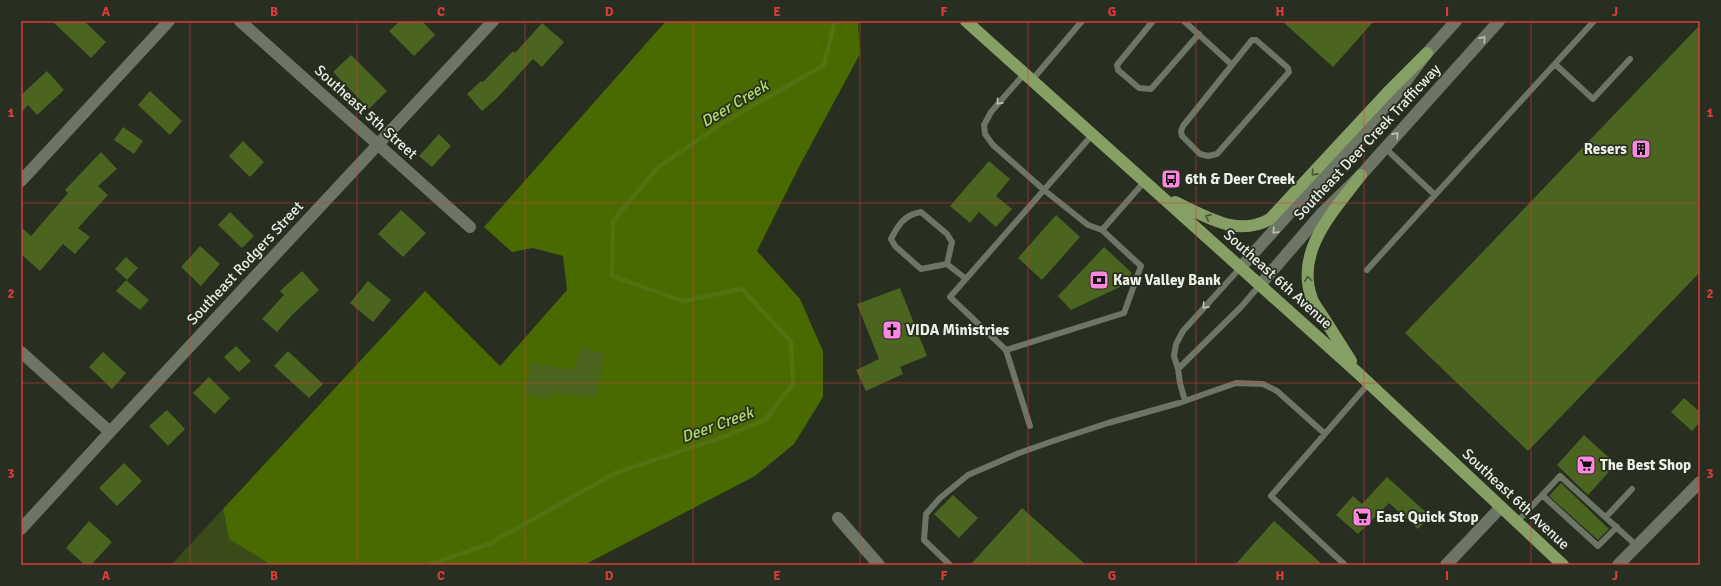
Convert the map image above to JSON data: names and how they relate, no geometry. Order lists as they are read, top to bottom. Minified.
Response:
{"streets":{"main road":["Southeast 6th Avenue"],"street":["Southeast 5th Street","Southeast Deer Creek Trafficway","Southeast Rodgers Street"]},"crossings":[["Southeast 5th Street","Southeast Rodgers Street"],["Southeast Deer Creek Trafficway","Southeast 6th Avenue"]],"water":["Deer Creek"],"places":{"building":["Resers"],"bus stop":["6th & Deer Creek"],"bank":["Kaw Valley Bank"],"church":["VIDA Ministries"],"supermarket":["The Best Shop","East Quick Stop"]},"grid":{"columns":["A","B","C","D","E","F","G","H","I","J"],"rows":["1","2","3"]}}
